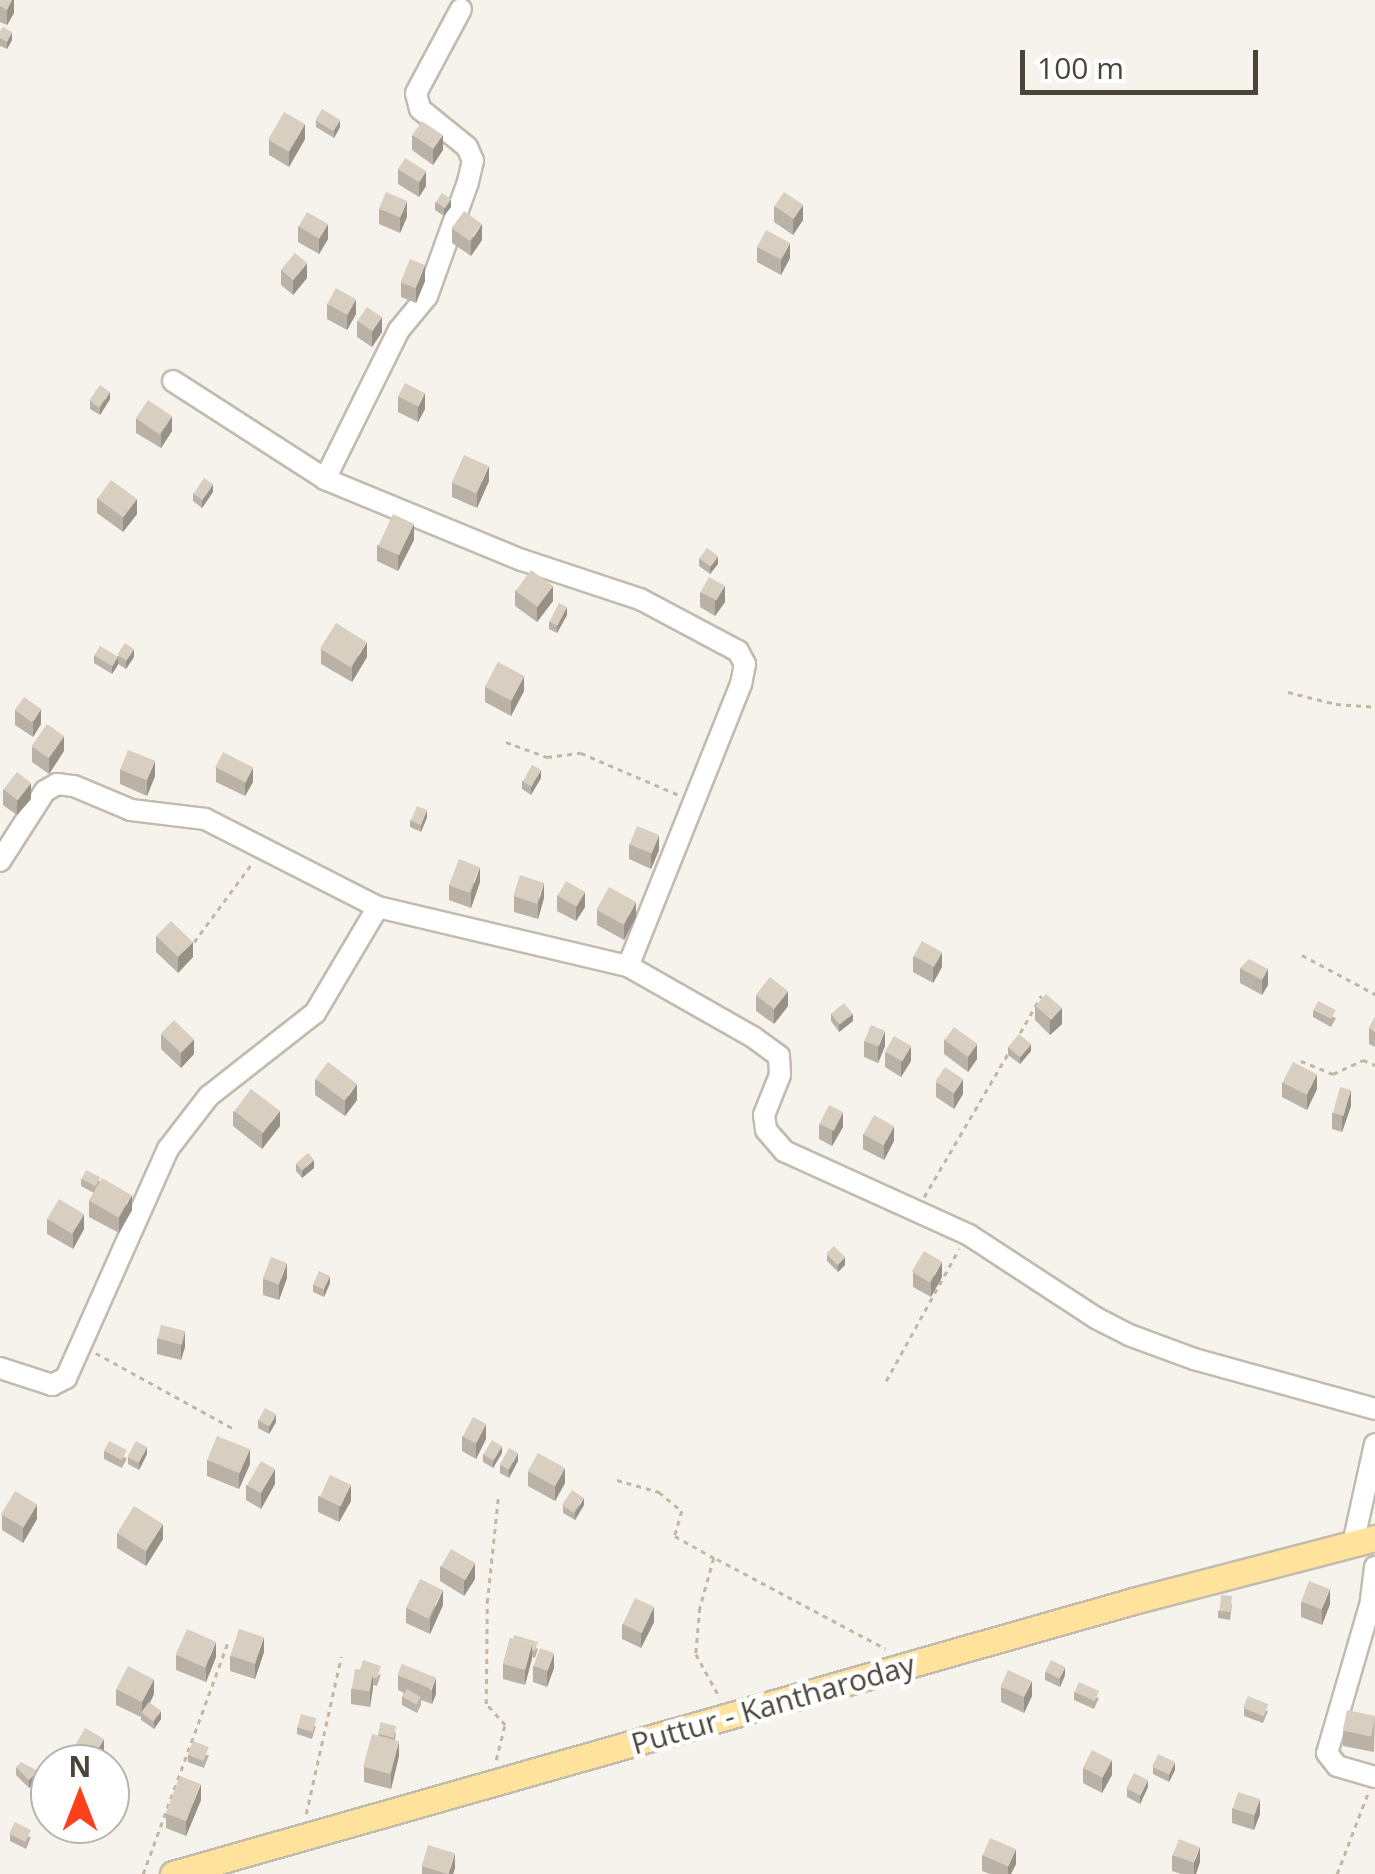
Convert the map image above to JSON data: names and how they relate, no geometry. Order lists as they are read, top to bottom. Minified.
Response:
{"streets":{"main road":["Puttur - Kantharoday"]},"scale_bar":"100 m","north":"top"}
